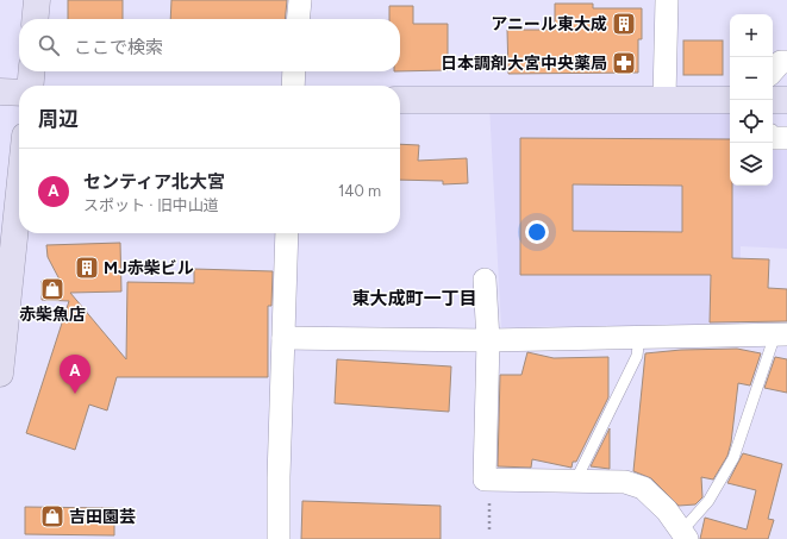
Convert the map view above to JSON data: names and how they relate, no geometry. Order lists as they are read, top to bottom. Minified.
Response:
{"districts":["東大成町一丁目"],"places":{"building":["アニール東大成","MJ赤柴ビル"],"pharmacy":["日本調剤大宮中央薬局"],"shop":["赤柴魚店","吉田園芸"]},"page":{"map_buttons":["+","−"],"search":"ここで検索","heading":"周辺","list":[{"mark":"A","name":"センティア北大宮","note":"スポット · 旧中山道","value":"140 m"}],"pins":"A"}}
